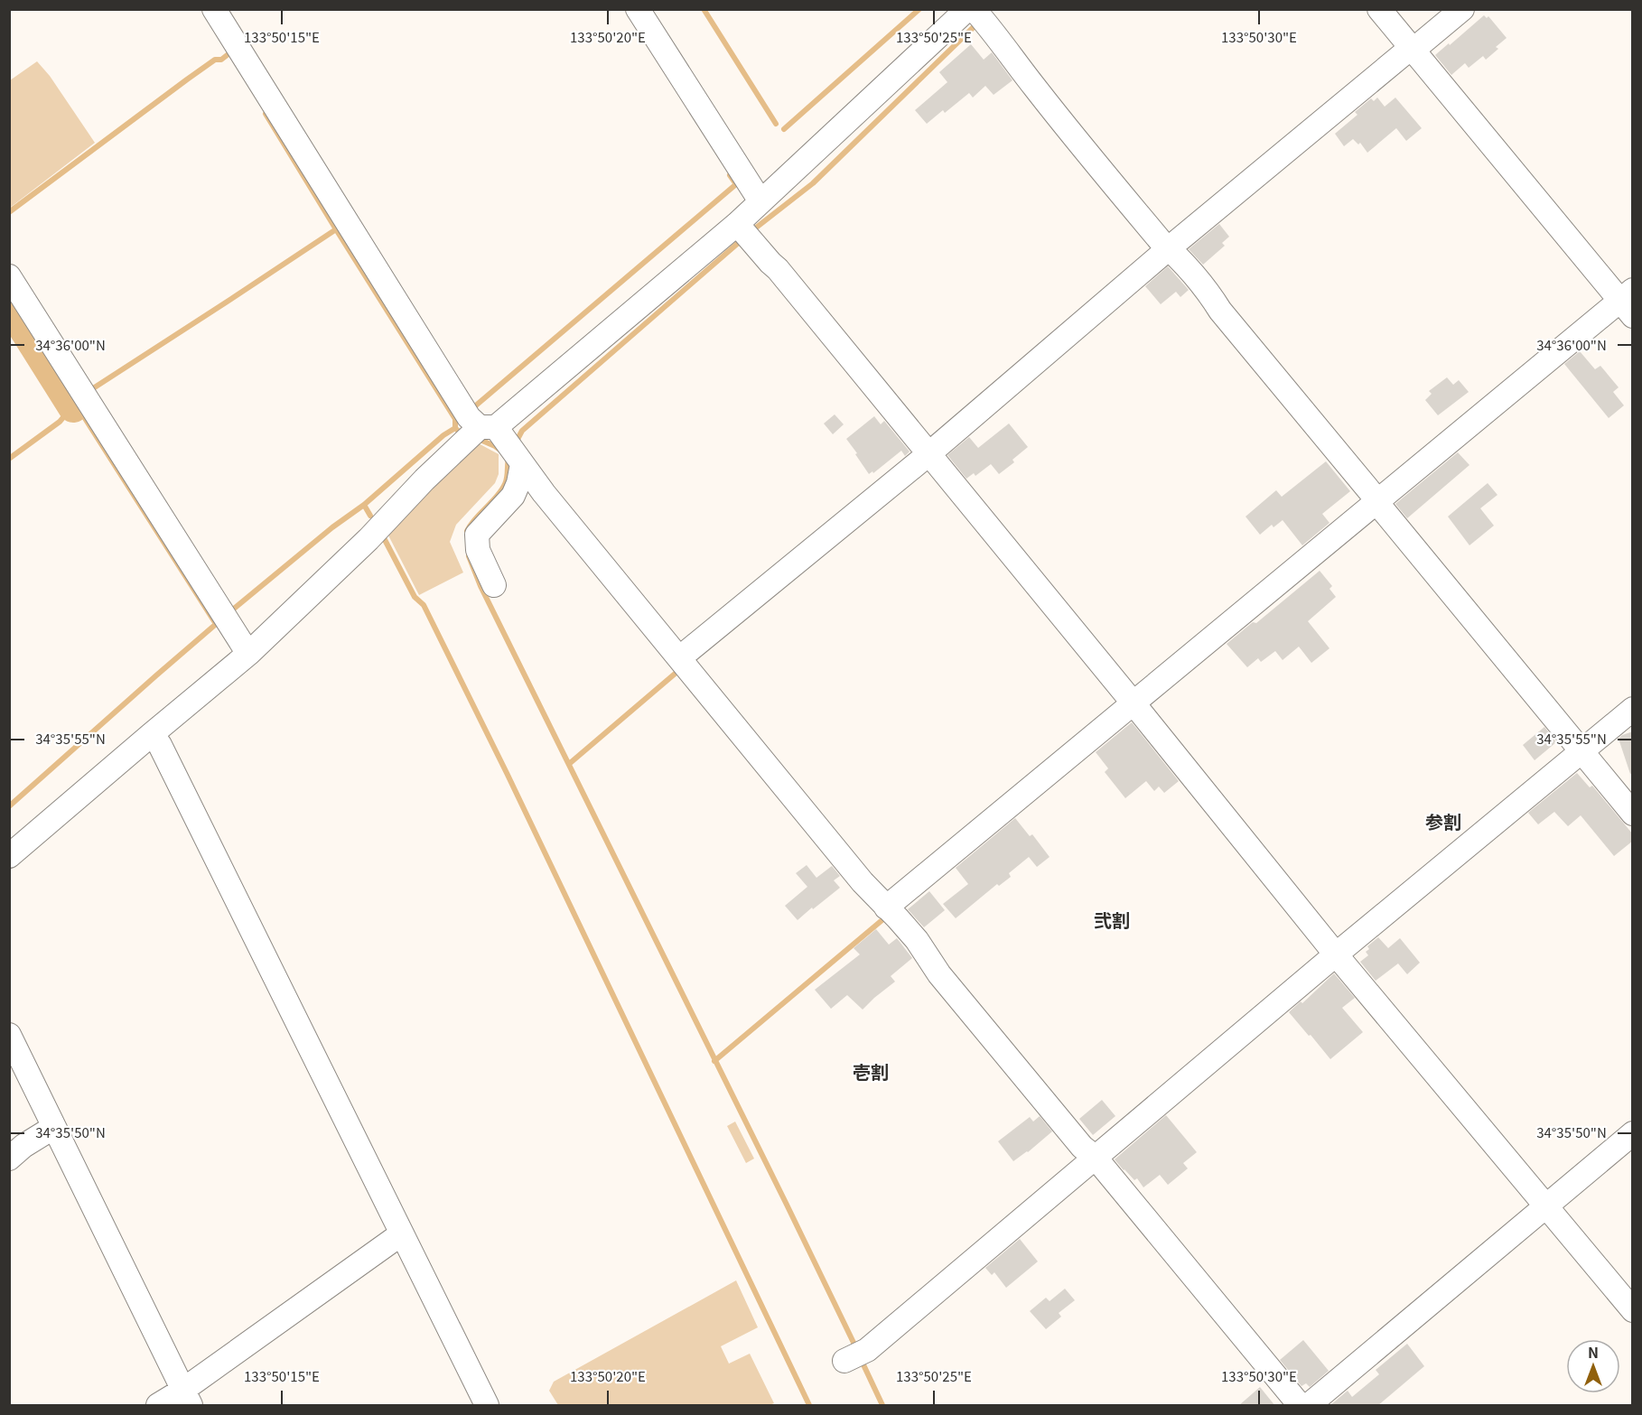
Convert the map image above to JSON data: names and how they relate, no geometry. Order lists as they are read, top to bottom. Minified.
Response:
{"districts":["参割","弐割","壱割"],"north":"top","coordinates":["133°50'15\"E","133°50'20\"E","133°50'25\"E","133°50'30\"E","34°36'00\"N","34°35'55\"N","34°35'50\"N"]}
